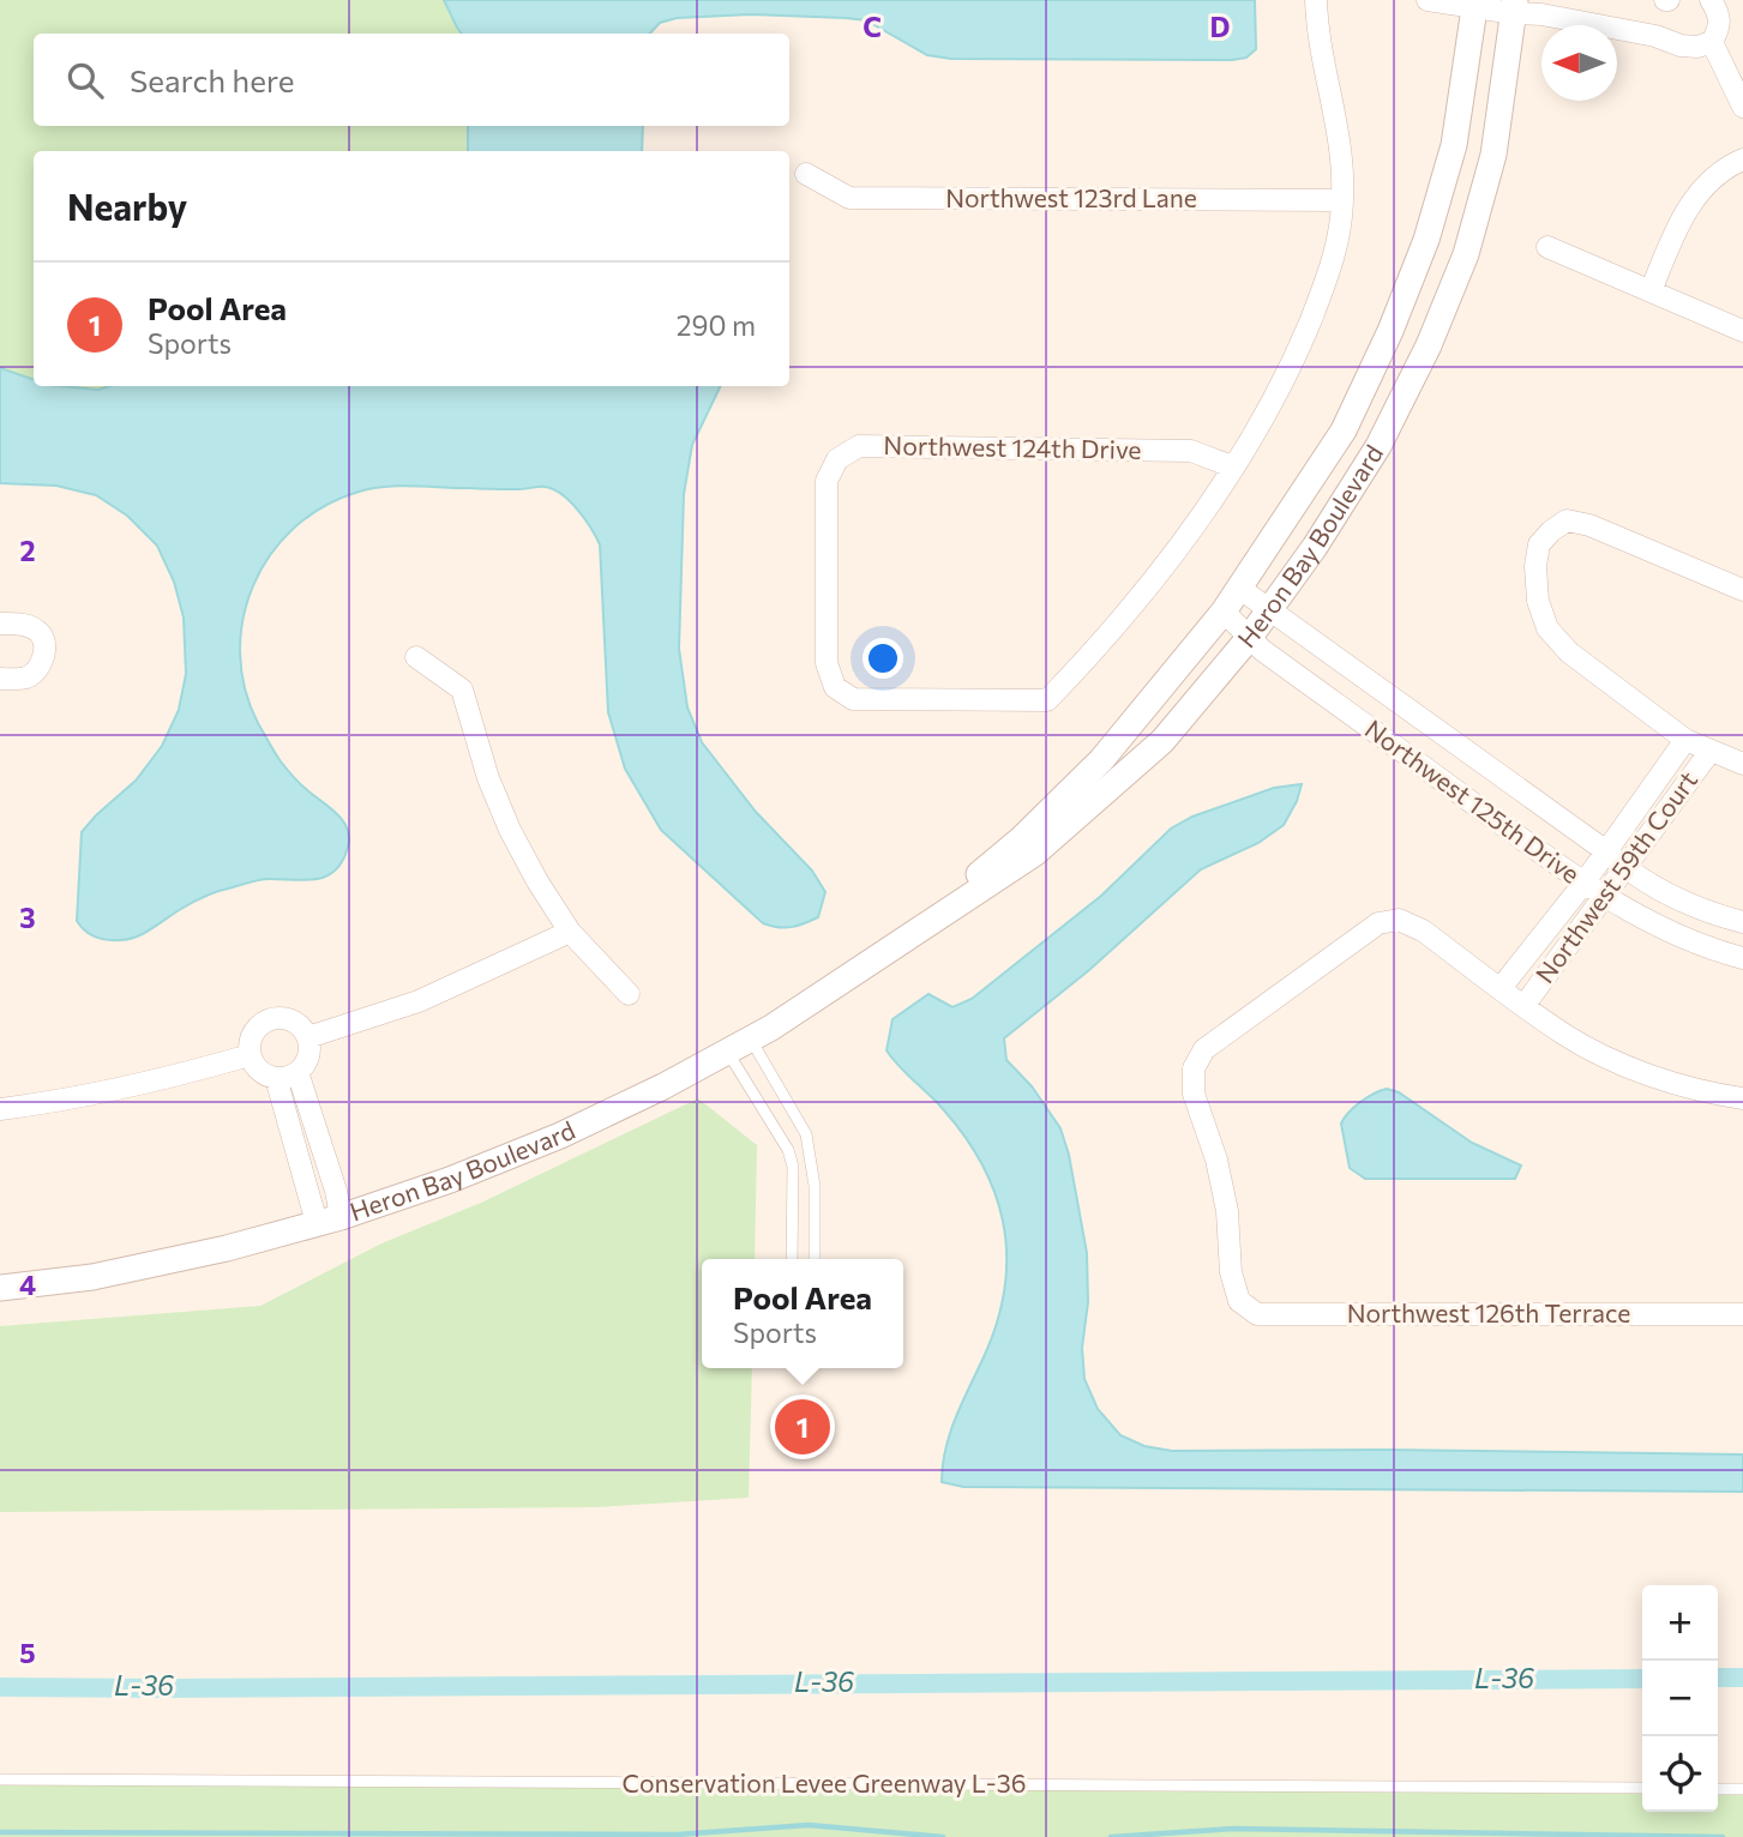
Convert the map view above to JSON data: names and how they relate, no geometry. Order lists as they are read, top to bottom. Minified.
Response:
{"streets":{"street":["Northwest 123rd Lane","Northwest 124th Drive","Heron Bay Boulevard","Northwest 125th Drive","Northwest 59th Court","Northwest 126th Terrace"],"lane":["Conservation Levee Greenway L-36"]},"crossings":[["Heron Bay Boulevard","Northwest 125th Drive"],["Northwest 125th Drive","Northwest 59th Court"],["Northwest 59th Court","Northwest 126th Terrace"]],"water":["L-36"],"north":"left","page":{"search":"Search here","heading":"Nearby","list":[{"mark":"1","name":"Pool Area","note":"Sports","value":"290 m"}],"popup":["Pool Area","Sports"],"pins":"1","map_buttons":["+","−"]},"grid":{"columns":["C","D"],"rows":["2","3","4","5"]}}
